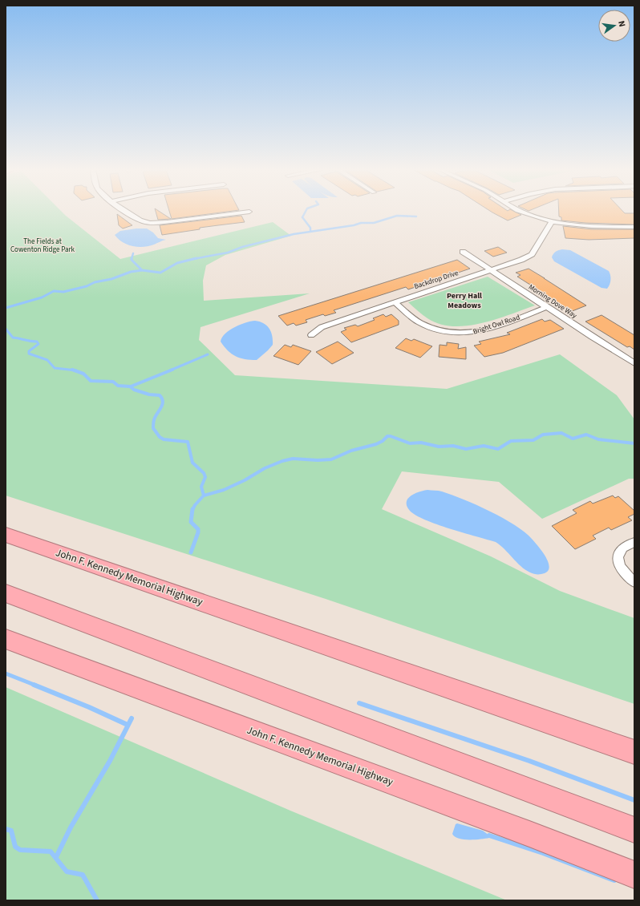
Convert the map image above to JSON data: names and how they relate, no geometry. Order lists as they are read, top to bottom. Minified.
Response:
{"streets":{"highway":["John F. Kennedy Memorial Highway"],"street":["Backdrop Drive","Morning Dove Way","Bright Owl Road"]},"crossings":[["Backdrop Drive","Morning Dove Way"],["Backdrop Drive","Bright Owl Road"],["Morning Dove Way","Bright Owl Road"]],"districts":["Perry Hall Meadows"],"parks":["The Fields at Cowenton Ridge Park"],"north":"right"}
